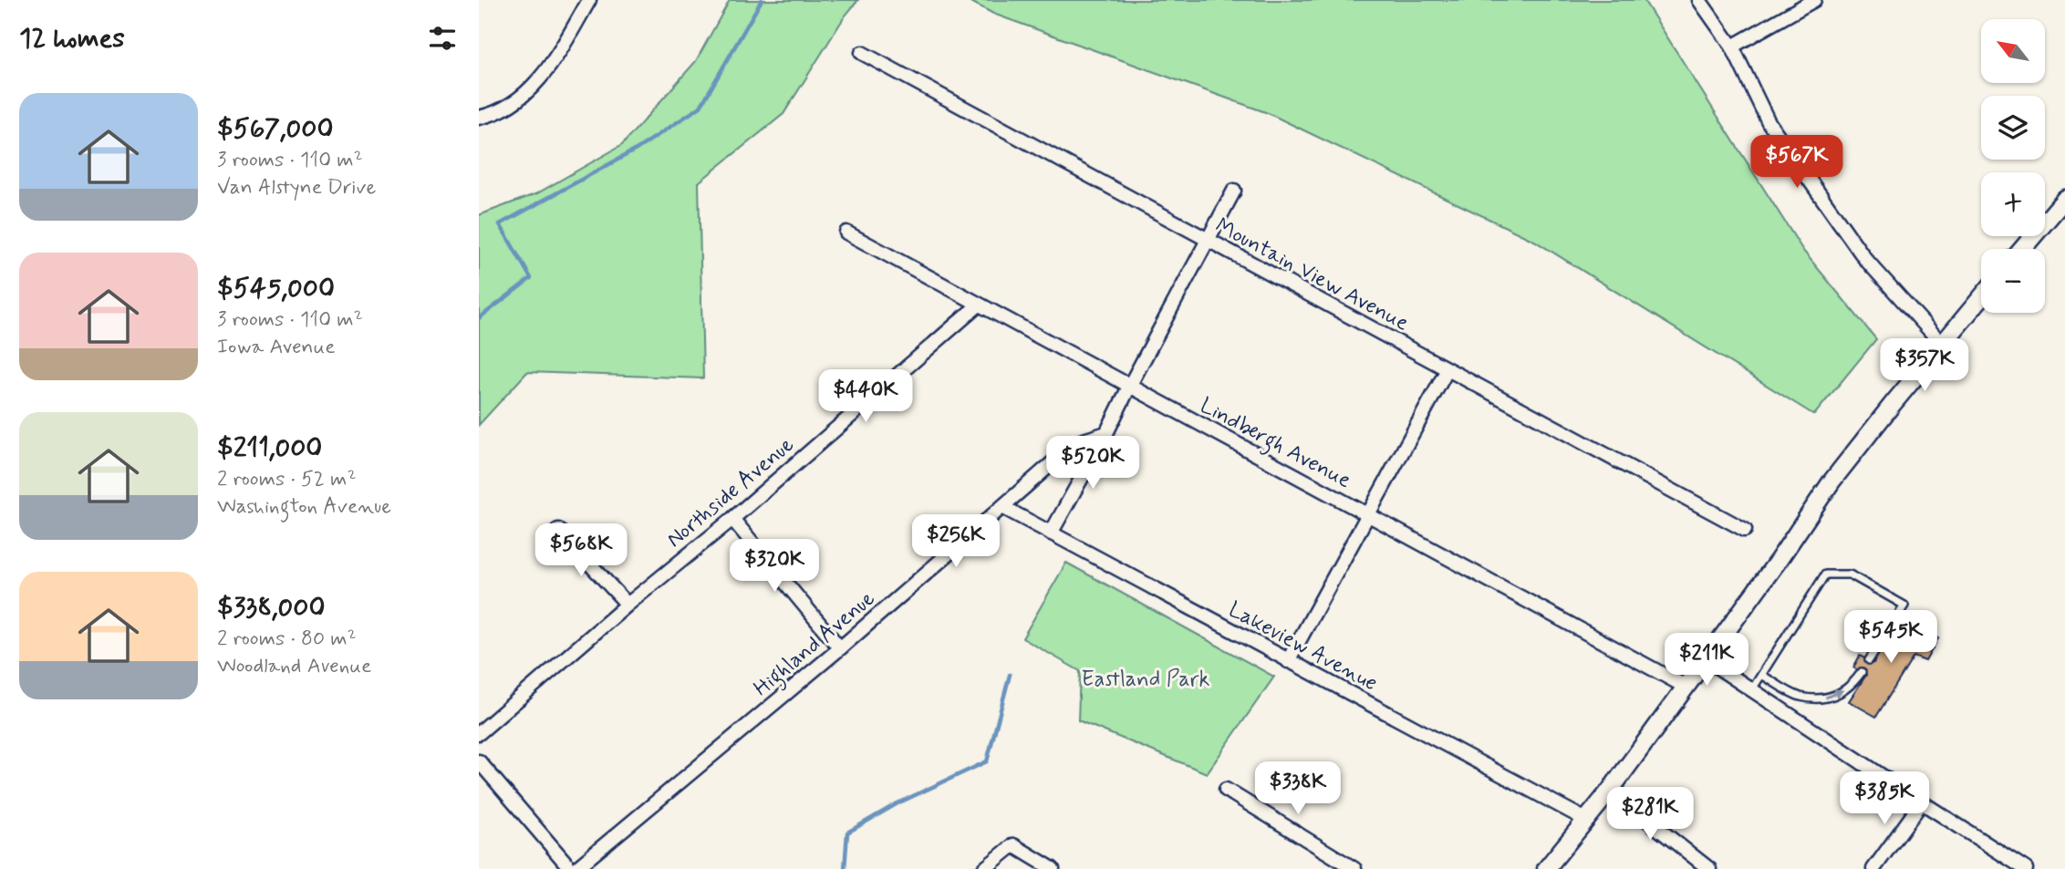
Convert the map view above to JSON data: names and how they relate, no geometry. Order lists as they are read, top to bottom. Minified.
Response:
{"streets":{"street":["Mountain View Avenue","Lindbergh Avenue","Northside Avenue","Highland Avenue","Lakeview Avenue"]},"crossings":[["Lindbergh Avenue","Northside Avenue"],["Highland Avenue","Lakeview Avenue"]],"parks":["Eastland Park"],"north":"top left","page":{"heading":"12 homes","map_buttons":["+","−"],"list":[{"name":"$567,000","note":"3 rooms · 110 m² · Van Alstyne Drive"},{"name":"$545,000","note":"3 rooms · 110 m² · Iowa Avenue"},{"name":"$211,000","note":"2 rooms · 52 m² · Washington Avenue"},{"name":"$338,000","note":"2 rooms · 80 m² · Woodland Avenue"}],"price":["$567K","$357K","$440K","$520K","$256K","$568K","$320K","$545K","$211K","$338K","$385K","$281K"]}}
